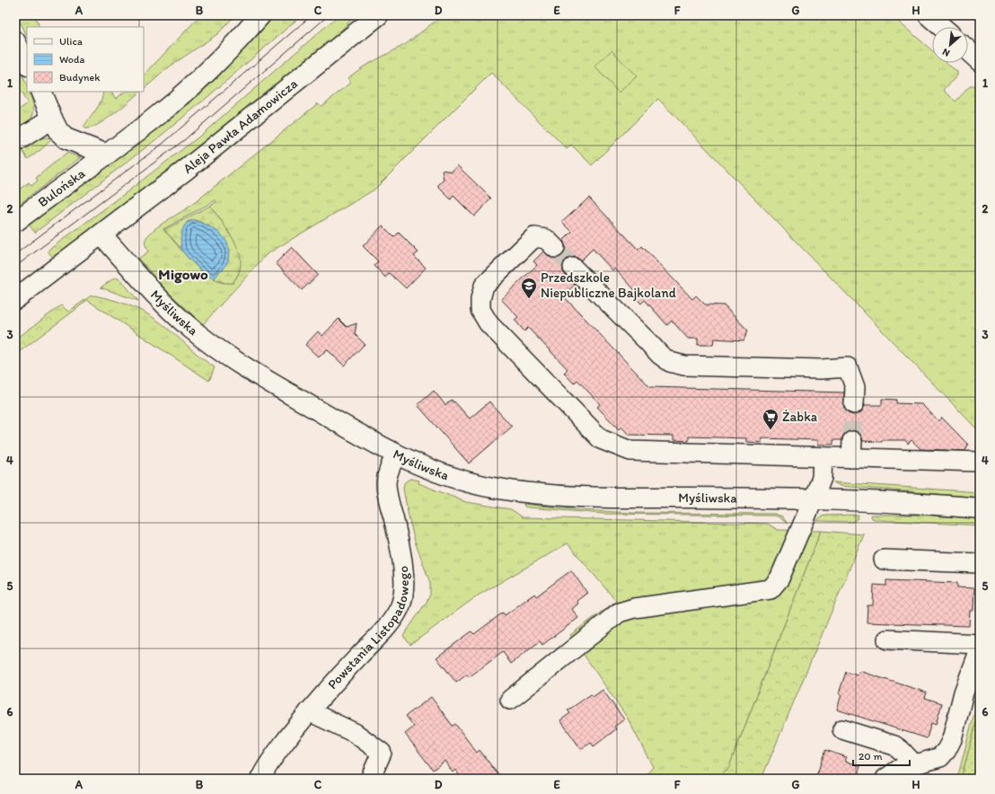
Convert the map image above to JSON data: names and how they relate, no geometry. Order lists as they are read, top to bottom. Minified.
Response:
{"streets":{"street":["Aleja Pawła Adamowicza","Bulońska","Myśliwska","Powstania Listopadowego"]},"crossings":[["Aleja Pawła Adamowicza","Myśliwska"],["Myśliwska","Powstania Listopadowego"]],"districts":["Migowo"],"places":{"school or university":["Przedszkole Niepubliczne Bajkoland"],"supermarket":["Żabka"]},"legend":["Ulica","Woda","Budynek"],"scale_bar":"20 m","north":"bottom left","grid":{"columns":["A","B","C","D","E","F","G","H"],"rows":["1","2","3","4","5","6"]}}
